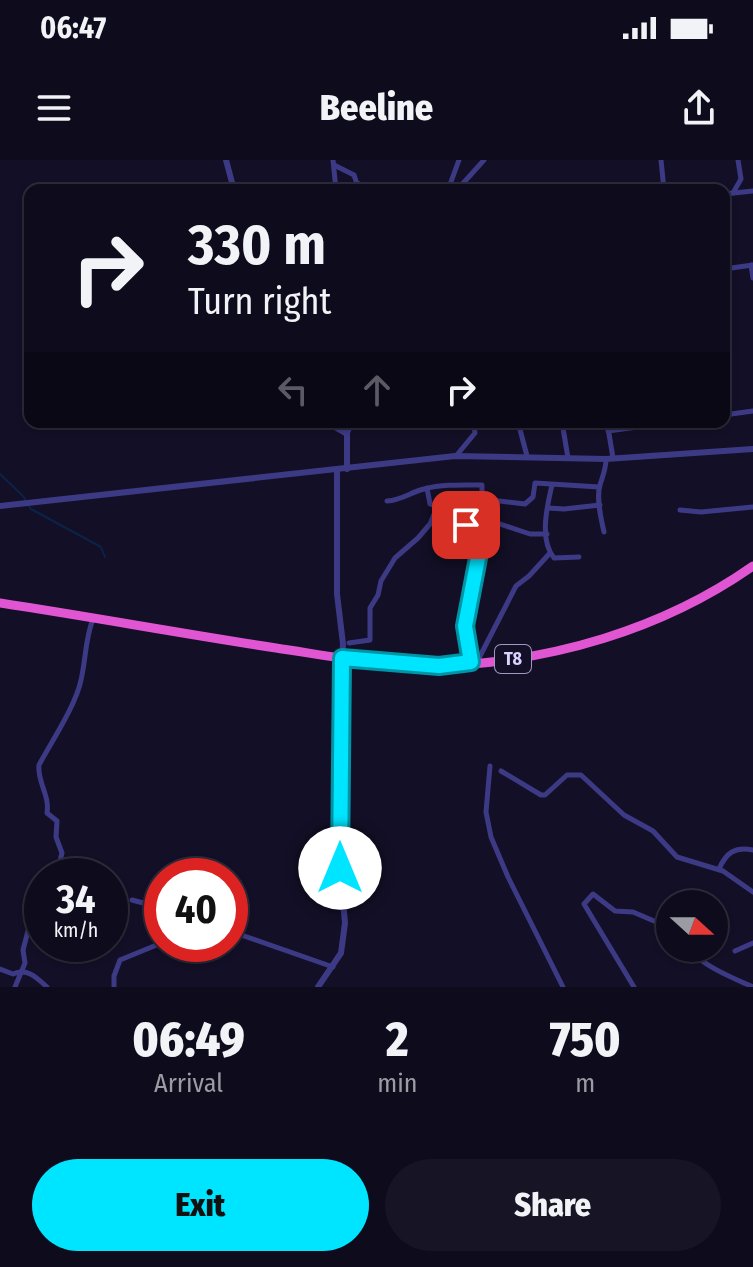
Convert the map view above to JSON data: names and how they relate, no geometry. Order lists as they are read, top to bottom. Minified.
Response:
{"streets":{"highway":["T8"]},"north":"right","page":{"status":"06:47","header":"Beeline","turn":["330 m","Turn right"],"speed":"34 km/h","limit":"40","eta":["06:49","Arrival","2","min","750","m"],"buttons":["Exit","Share"]}}
